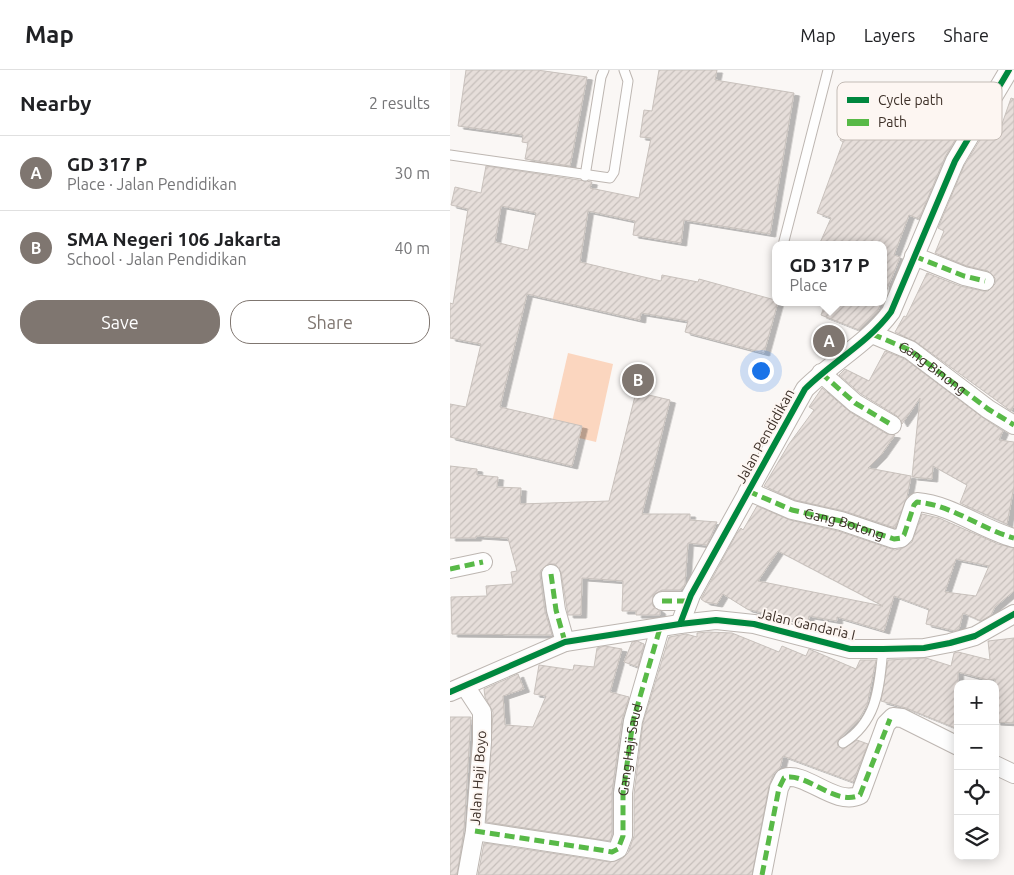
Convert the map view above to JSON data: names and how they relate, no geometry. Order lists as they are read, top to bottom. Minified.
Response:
{"streets":{"street":["Gang Binong","Jalan Pendidikan","Gang Botong","Jalan Gandaria I","Gang Haji Saud","Jalan Haji Boyo"]},"crossings":[["Gang Binong","Jalan Pendidikan"],["Jalan Pendidikan","Gang Botong"],["Jalan Pendidikan","Jalan Gandaria I"],["Jalan Gandaria I","Gang Haji Saud"],["Jalan Gandaria I","Jalan Haji Boyo"],["Gang Haji Saud","Jalan Haji Boyo"]],"legend":["Cycle path","Path"],"page":{"header":"Map","nav":["Map","Layers","Share"],"heading":["Nearby","2 results"],"list":[{"mark":"A","name":"GD 317 P","note":"Place · Jalan Pendidikan","value":"30 m"},{"mark":"B","name":"SMA Negeri 106 Jakarta","note":"School · Jalan Pendidikan","value":"40 m"}],"popup":["GD 317 P","Place"],"buttons":["Save","Share"],"pins":["A","B"],"map_buttons":["+","−"]}}
